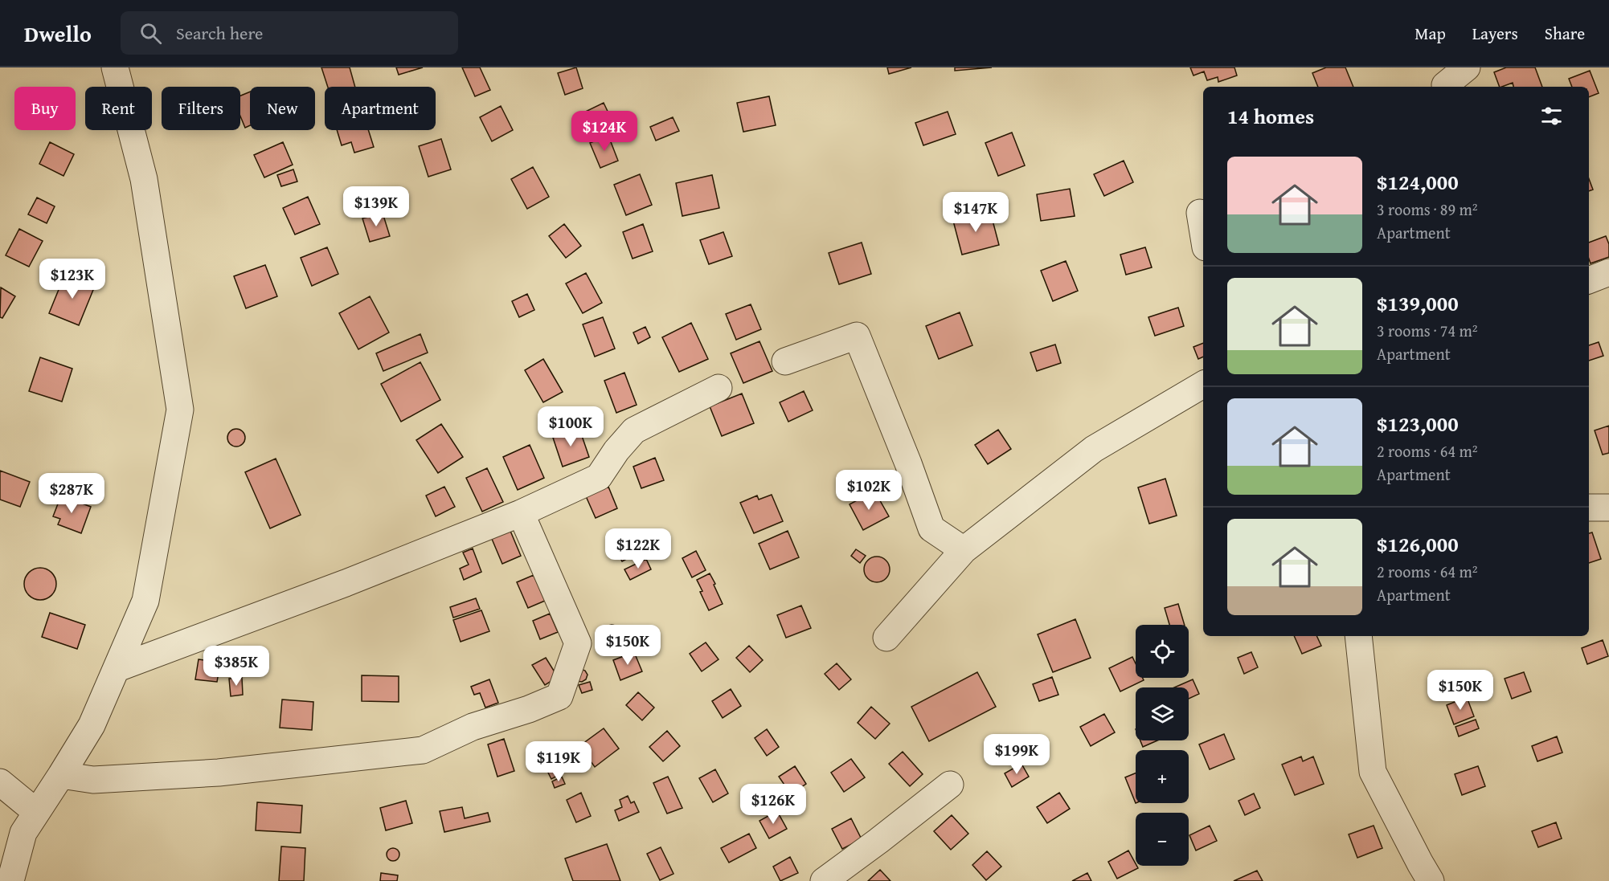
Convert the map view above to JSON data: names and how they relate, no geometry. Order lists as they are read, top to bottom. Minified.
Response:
{"page":{"header":"Dwello","search":"Search here","nav":["Map","Layers","Share"],"chip":["Buy","Rent","Filters","New","Apartment"],"heading":"14 homes","price":["$124K","$139K","$147K","$123K","$100K","$102K","$287K","$122K","$150K","$385K","$150K","$199K","$119K","$126K"],"list":[{"name":"$124,000","note":"3 rooms · 89 m² · Apartment"},{"name":"$139,000","note":"3 rooms · 74 m² · Apartment"},{"name":"$123,000","note":"2 rooms · 64 m² · Apartment"},{"name":"$126,000","note":"2 rooms · 64 m² · Apartment"}],"map_buttons":["+","−"]}}
